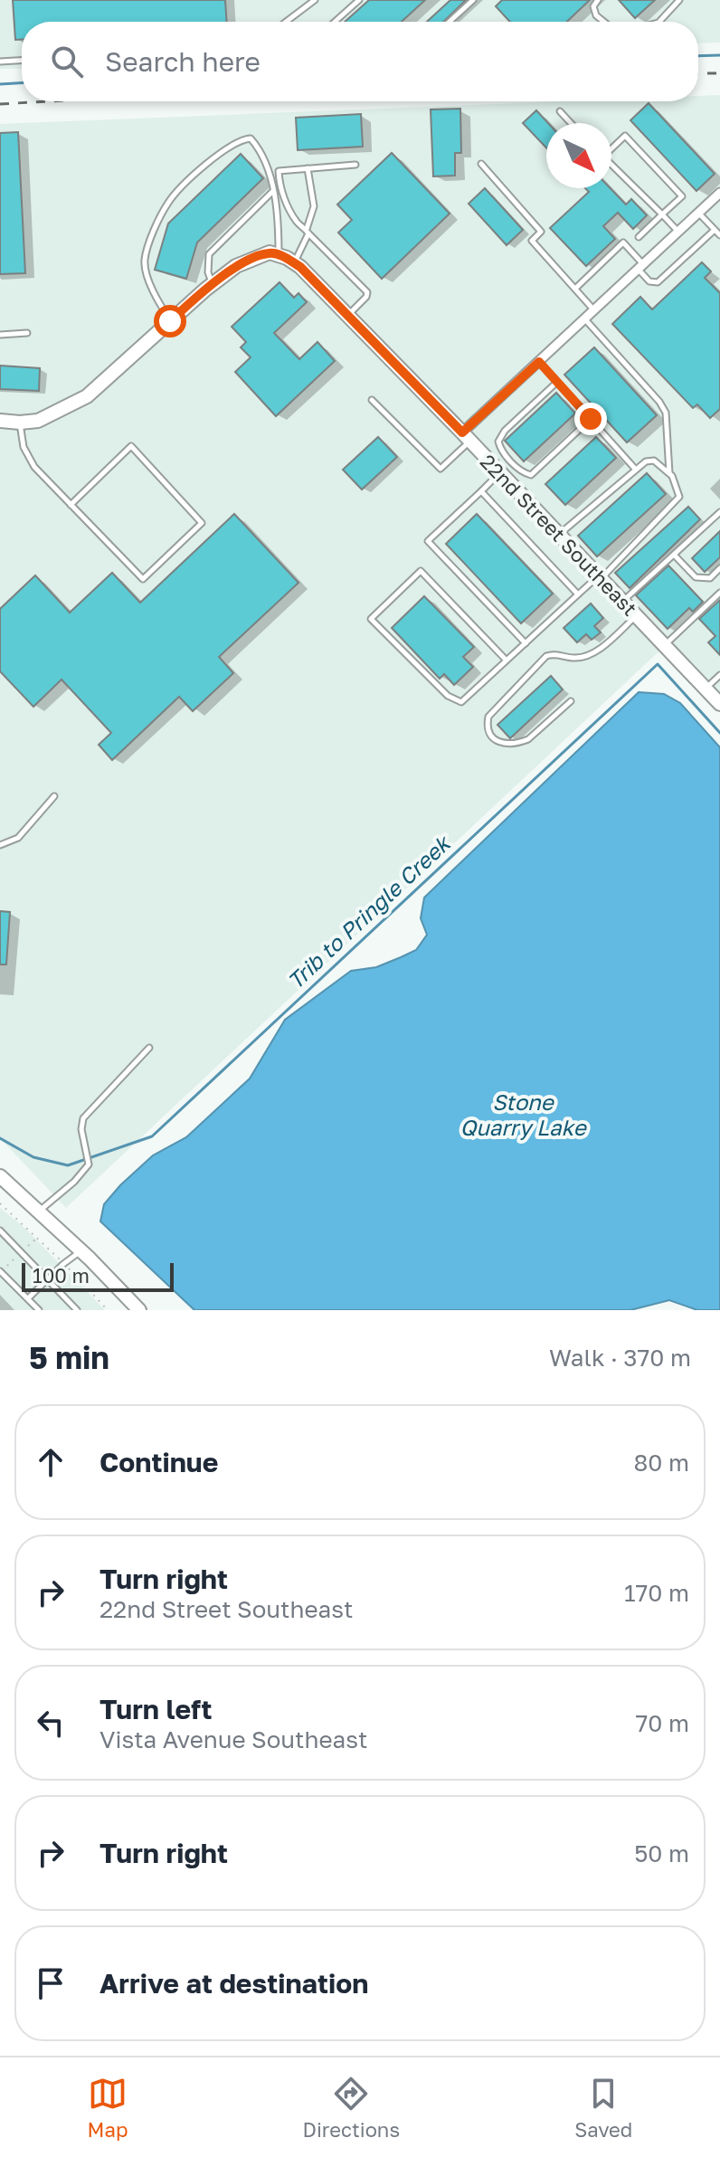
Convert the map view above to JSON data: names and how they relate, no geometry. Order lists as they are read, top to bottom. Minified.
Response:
{"streets":{"street":["22nd Street Southeast"]},"water":["Trib to Pringle Creek","Stone Quarry Lake"],"scale_bar":"100 m","north":"bottom right","page":{"search":"Search here","scale":"100 m","heading":["5 min","Walk · 370 m"],"list":[["Continue","80 m"],["Turn right","22nd Street Southeast","170 m"],["Turn left","Vista Avenue Southeast","70 m"],["Turn right","50 m"],"Arrive at destination"],"nav":["Map","Directions","Saved"]}}
